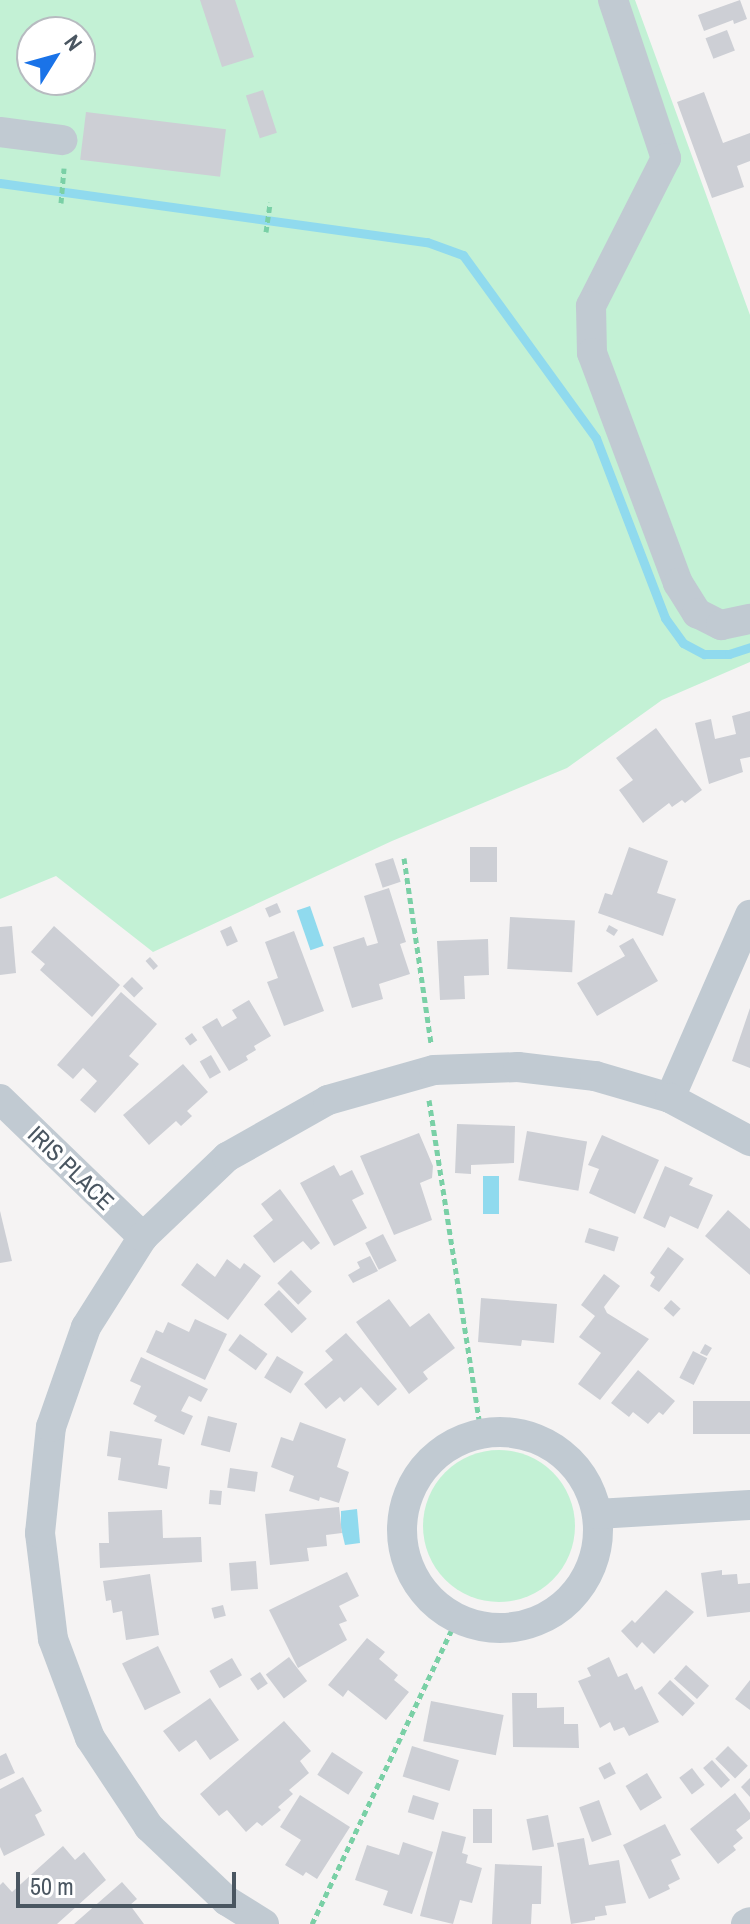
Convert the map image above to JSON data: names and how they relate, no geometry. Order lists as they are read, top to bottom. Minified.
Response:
{"streets":{"street":["IRIS PLACE"]},"scale_bar":"50 m","north":"top right"}
